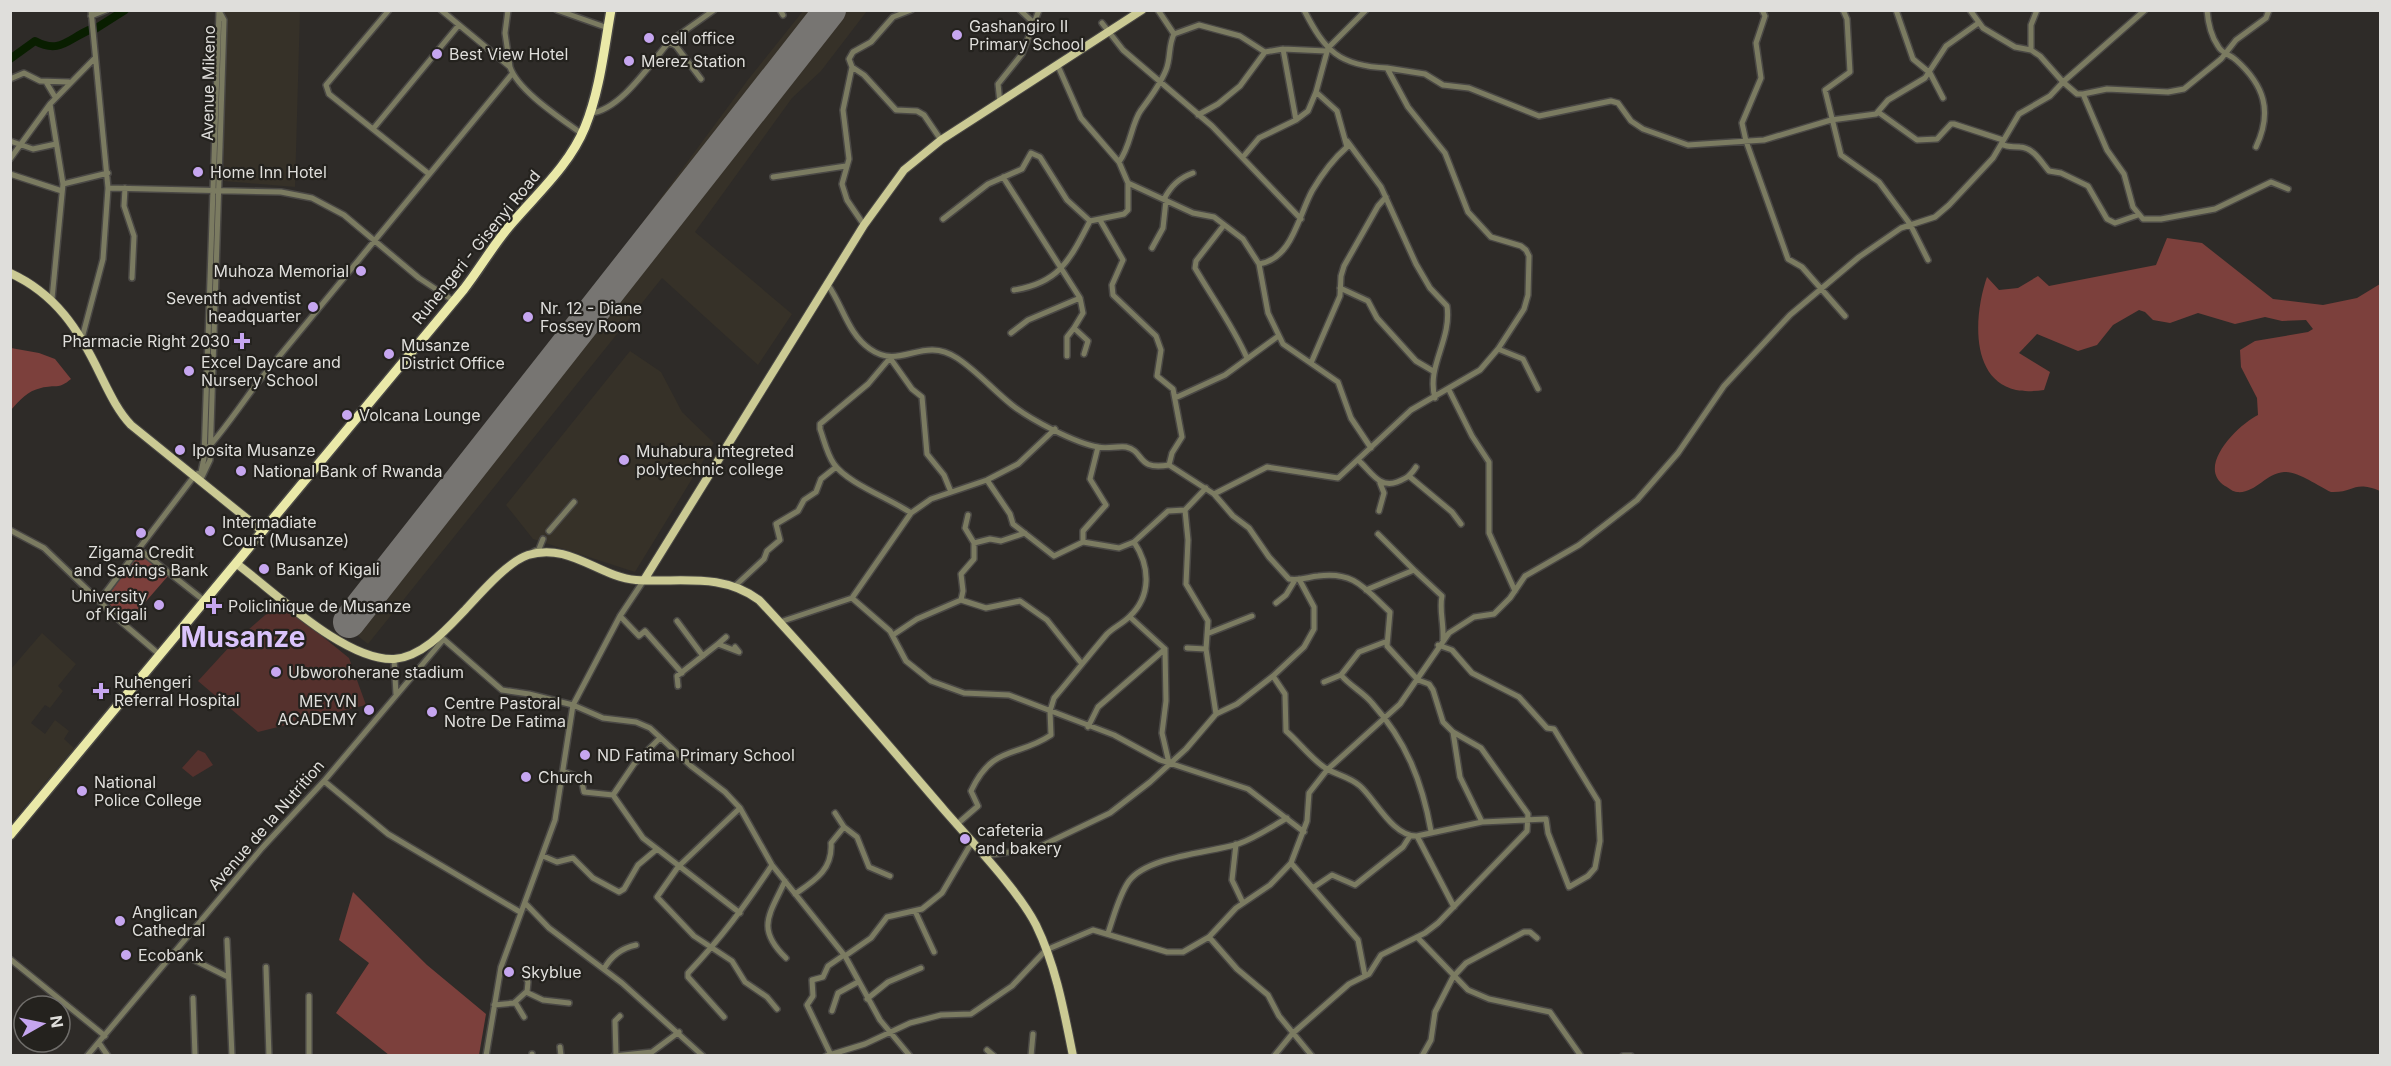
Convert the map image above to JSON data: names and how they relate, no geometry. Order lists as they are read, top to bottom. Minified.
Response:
{"streets":{"highway":["Ruhengeri - Gisenyi Road"],"street":["Avenue Mikeno","Avenue de la Nutrition"]},"districts":["Musanze"],"places":{"other":["Gashangiro II Primary School","cell office","Best View Hotel","Merez Station","Home Inn Hotel","Muhoza Memorial","Seventh adventist headquarter","Nr. 12 - Diane Fossey Room","Musanze District Office","Excel Daycare and Nursery School","Volcana Lounge","Iposita Musanze","Muhabura integreted polytechnic college","National Bank of Rwanda","Intermadiate Court (Musanze)","Zigama Credit and Savings Bank","Bank of Kigali","University of Kigali","Ubworoherane stadium","MEYVN ACADEMY","Centre Pastoral Notre De Fatima","ND Fatima Primary School","Church","National Police College","cafeteria and bakery","Anglican Cathedral","Ecobank","Skyblue"],"health":["Pharmacie Right 2030","Policlinique de Musanze","Ruhengeri Referral Hospital"]},"north":"right"}
